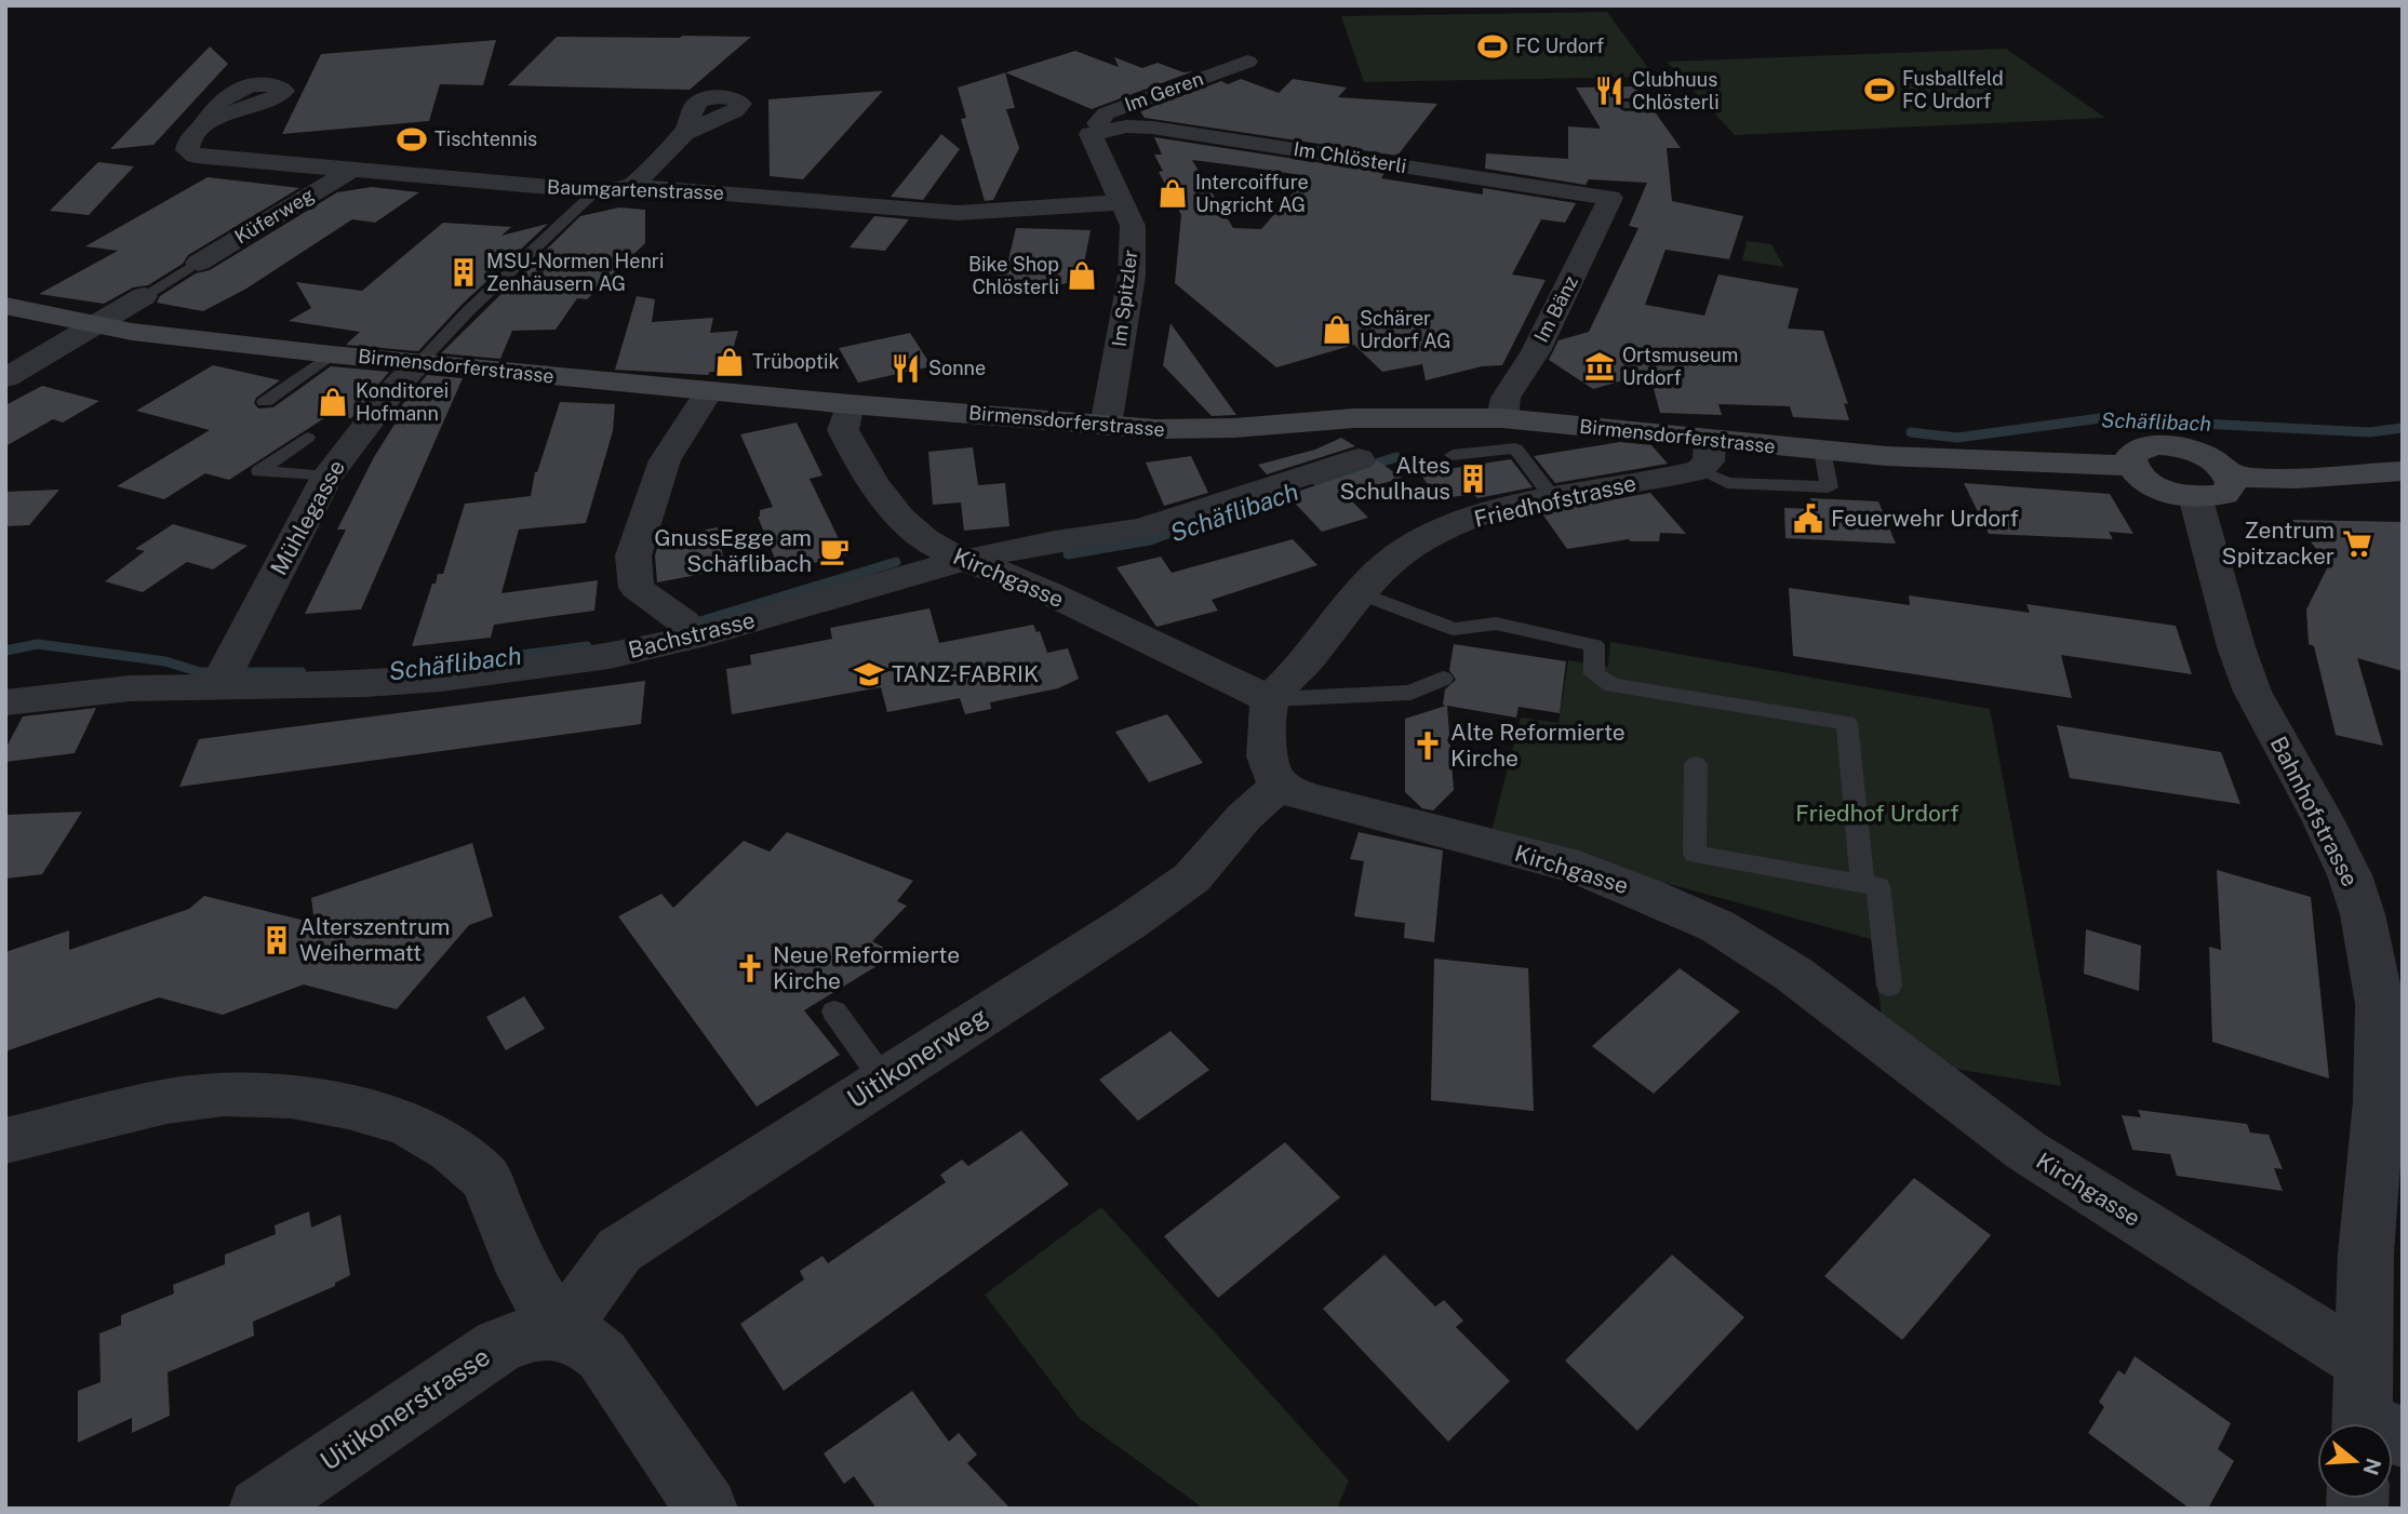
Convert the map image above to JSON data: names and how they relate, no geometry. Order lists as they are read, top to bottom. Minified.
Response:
{"streets":{"main road":["Birmensdorferstrasse"],"street":["Im Geren","Im Chlösterli","Baumgartenstrasse","Küferweg","Im Spitzler","Im Bänz","Friedhofstrasse","Mühlegasse","Kirchgasse","Bachstrasse","Bahnhofstrasse","Uitikonerweg","Uitikonerstrasse"]},"crossings":[["Im Geren","Im Chlösterli"],["Im Geren","Im Spitzler"],["Im Chlösterli","Im Spitzler"],["Im Chlösterli","Im Bänz"],["Baumgartenstrasse","Küferweg"],["Baumgartenstrasse","Im Spitzler"],["Küferweg","Birmensdorferstrasse"],["Im Spitzler","Birmensdorferstrasse"],["Im Bänz","Birmensdorferstrasse"],["Birmensdorferstrasse","Friedhofstrasse"],["Birmensdorferstrasse","Mühlegasse"],["Birmensdorferstrasse","Kirchgasse"],["Friedhofstrasse","Kirchgasse"],["Mühlegasse","Bachstrasse"],["Kirchgasse","Bachstrasse"],["Kirchgasse","Bahnhofstrasse"],["Kirchgasse","Uitikonerweg"],["Uitikonerweg","Uitikonerstrasse"]],"water":["Schäflibach"],"parks":["Friedhof Urdorf"],"places":{"sports":["FC Urdorf","Fusballfeld FC Urdorf","Tischtennis"],"restaurant":["Clubhuus Chlösterli","Sonne"],"shop":["Intercoiffure Ungricht AG","Bike Shop Chlösterli","Schärer Urdorf AG","Trüboptik","Konditorei Hofmann"],"building":["MSU-Normen Henri Zenhäusern AG","Altes Schulhaus","Alterszentrum Weihermatt"],"museum":["Ortsmuseum Urdorf"],"public building":["Feuerwehr Urdorf"],"supermarket":["Zentrum Spitzacker"],"cafe":["GnussEgge am Schäflibach"],"school or university":["TANZ-FABRIK"],"church":["Alte Reformierte Kirche","Neue Reformierte Kirche"]},"north":"right"}
